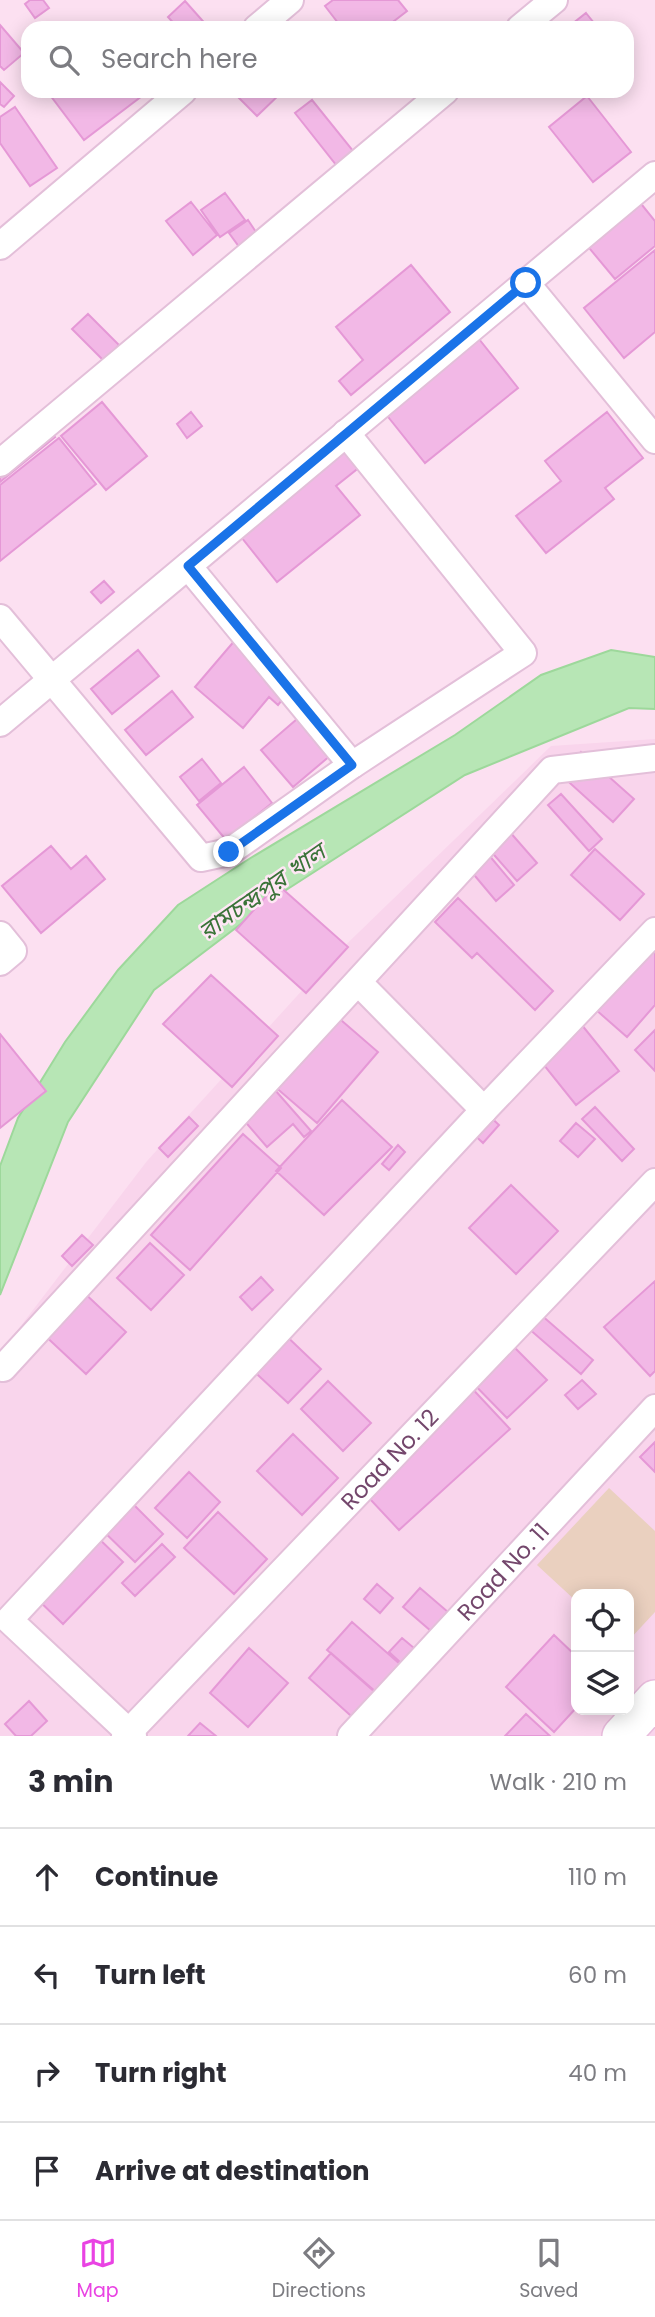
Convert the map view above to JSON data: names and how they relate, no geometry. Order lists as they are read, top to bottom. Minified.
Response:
{"streets":{"street":["Road No. 12","Road No. 11"]},"water":["রামচন্দ্রপুর খাল"],"page":{"search":"Search here","heading":["3 min","Walk · 210 m"],"list":[["Continue","110 m"],["Turn left","60 m"],["Turn right","40 m"],"Arrive at destination"],"nav":["Map","Directions","Saved"]}}
